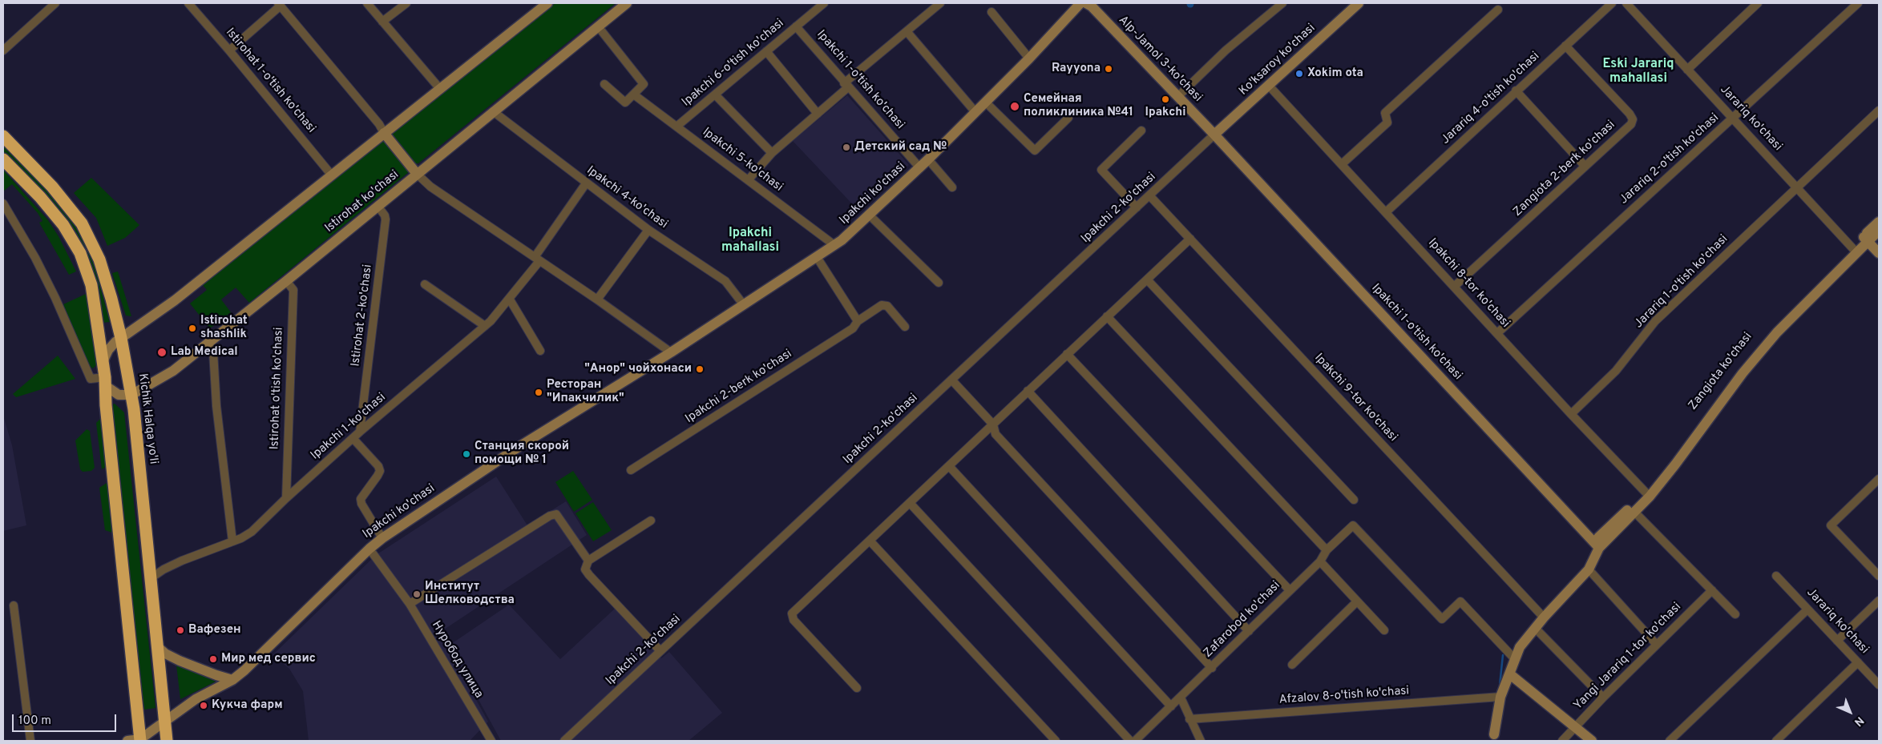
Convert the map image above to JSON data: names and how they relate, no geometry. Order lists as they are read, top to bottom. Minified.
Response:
{"streets":{"highway":["Kichik Halqa yo'li"],"main road":["Alp-Jamol 3-ko'chasi","Ko'ksaroy ko'chasi","Ipakchi 1-o'tish ko'chasi","Ipakchi ko'chasi","Istirohat ko'chasi","Zangiota ko'chasi"],"street":["Ipakchi 6-o'tish ko'chasi","Istirohat 1-o'tish ko'chasi","Jarariq 4-o'tish ko'chasi","Jarariq ko'chasi","Jarariq 2-o'tish ko'chasi","Ipakchi 5-ko'chasi","Zangiota 2-berk ko'chasi","Ipakchi 4-ko'chasi","Ipakchi 2-ko'chasi","Jarariq 1-o'tish ko'chasi","Ipakchi 8-tor ko'chasi","Istirohat 2-ko'chasi","Ipakchi 2-berk ko'chasi","Istirohat o'tish ko'chasi","Ipakchi 9-tor ko'chasi","Ipakchi 1-ko'chasi","Zafarobod ko'chasi","Yangi Jarariq 1-tor ko'chasi","Нуробод улица","Afzalov 8-o'tish ko'chasi"]},"crossings":[["Alp-Jamol 3-ko'chasi","Ko'ksaroy ko'chasi"],["Alp-Jamol 3-ko'chasi","Ipakchi 1-o'tish ko'chasi"],["Alp-Jamol 3-ko'chasi","Ipakchi 2-ko'chasi"],["Ko'ksaroy ko'chasi","Ipakchi 1-o'tish ko'chasi"],["Ko'ksaroy ko'chasi","Ipakchi 2-ko'chasi"],["Ko'ksaroy ko'chasi","Ipakchi 8-tor ko'chasi"],["Ipakchi 6-o'tish ko'chasi","Ipakchi 1-o'tish ko'chasi"],["Ipakchi 6-o'tish ko'chasi","Ipakchi 5-ko'chasi"],["Ipakchi 1-o'tish ko'chasi","Ipakchi ko'chasi"],["Ipakchi 1-o'tish ko'chasi","Ipakchi 2-ko'chasi"],["Ipakchi 1-o'tish ko'chasi","Zangiota ko'chasi"],["Jarariq 4-o'tish ko'chasi","Zangiota 2-berk ko'chasi"],["Jarariq 4-o'tish ko'chasi","Ipakchi 8-tor ko'chasi"],["Jarariq ko'chasi","Jarariq 2-o'tish ko'chasi"],["Jarariq ko'chasi","Jarariq 1-o'tish ko'chasi"],["Jarariq ko'chasi","Zangiota ko'chasi"],["Jarariq 2-o'tish ko'chasi","Ipakchi 8-tor ko'chasi"],["Ipakchi 5-ko'chasi","Ipakchi ko'chasi"],["Zangiota 2-berk ko'chasi","Ipakchi 8-tor ko'chasi"],["Ipakchi ko'chasi","Ipakchi 4-ko'chasi"],["Ipakchi ko'chasi","Kichik Halqa yo'li"],["Ipakchi 4-ko'chasi","Istirohat ko'chasi"],["Ipakchi 4-ko'chasi","Ipakchi 1-ko'chasi"],["Istirohat ko'chasi","Istirohat 2-ko'chasi"],["Istirohat ko'chasi","Istirohat o'tish ko'chasi"],["Istirohat ko'chasi","Kichik Halqa yo'li"],["Ipakchi 2-ko'chasi","Ipakchi 9-tor ko'chasi"],["Jarariq 1-o'tish ko'chasi","Ipakchi 8-tor ko'chasi"],["Ipakchi 8-tor ko'chasi","Zangiota ko'chasi"],["Istirohat 2-ko'chasi","Ipakchi 1-ko'chasi"],["Zangiota ko'chasi","Ipakchi 9-tor ko'chasi"],["Zangiota ko'chasi","Zafarobod ko'chasi"],["Zangiota ko'chasi","Afzalov 8-o'tish ko'chasi"],["Istirohat o'tish ko'chasi","Ipakchi 1-ko'chasi"],["Kichik Halqa yo'li","Ipakchi 1-ko'chasi"]],"districts":["Eski Jarariq mahallasi","Ipakchi mahallasi"],"places":["Rayyona","Xokim ota","Ipakchi","Семейная поликлиника №41","Детский сад №","Istirohat shashlik","Lab Medical","\"Анор\" чойхонаси","Ресторан \"Ипакчилик\"","Станция скорой помощи № 1","Институт Шелководства","Вафезен","Мир мед сервис","Кукча фарм"],"scale_bar":"100 m","north":"bottom right"}
